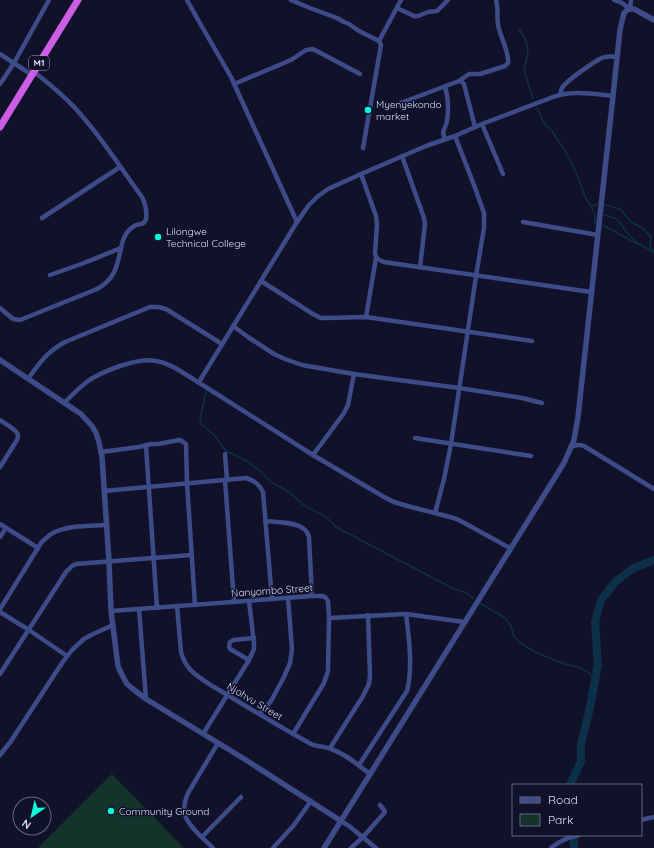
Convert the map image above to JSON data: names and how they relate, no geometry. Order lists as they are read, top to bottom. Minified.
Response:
{"streets":{"highway":["M1"],"street":["Nanyombo Street","Njohvu Street"]},"crossings":[["Nanyombo Street","Njohvu Street"]],"places":["Myenyekondo market","Lilongwe Technical College","Community Ground"],"legend":["Road","Park"],"north":"bottom left"}
